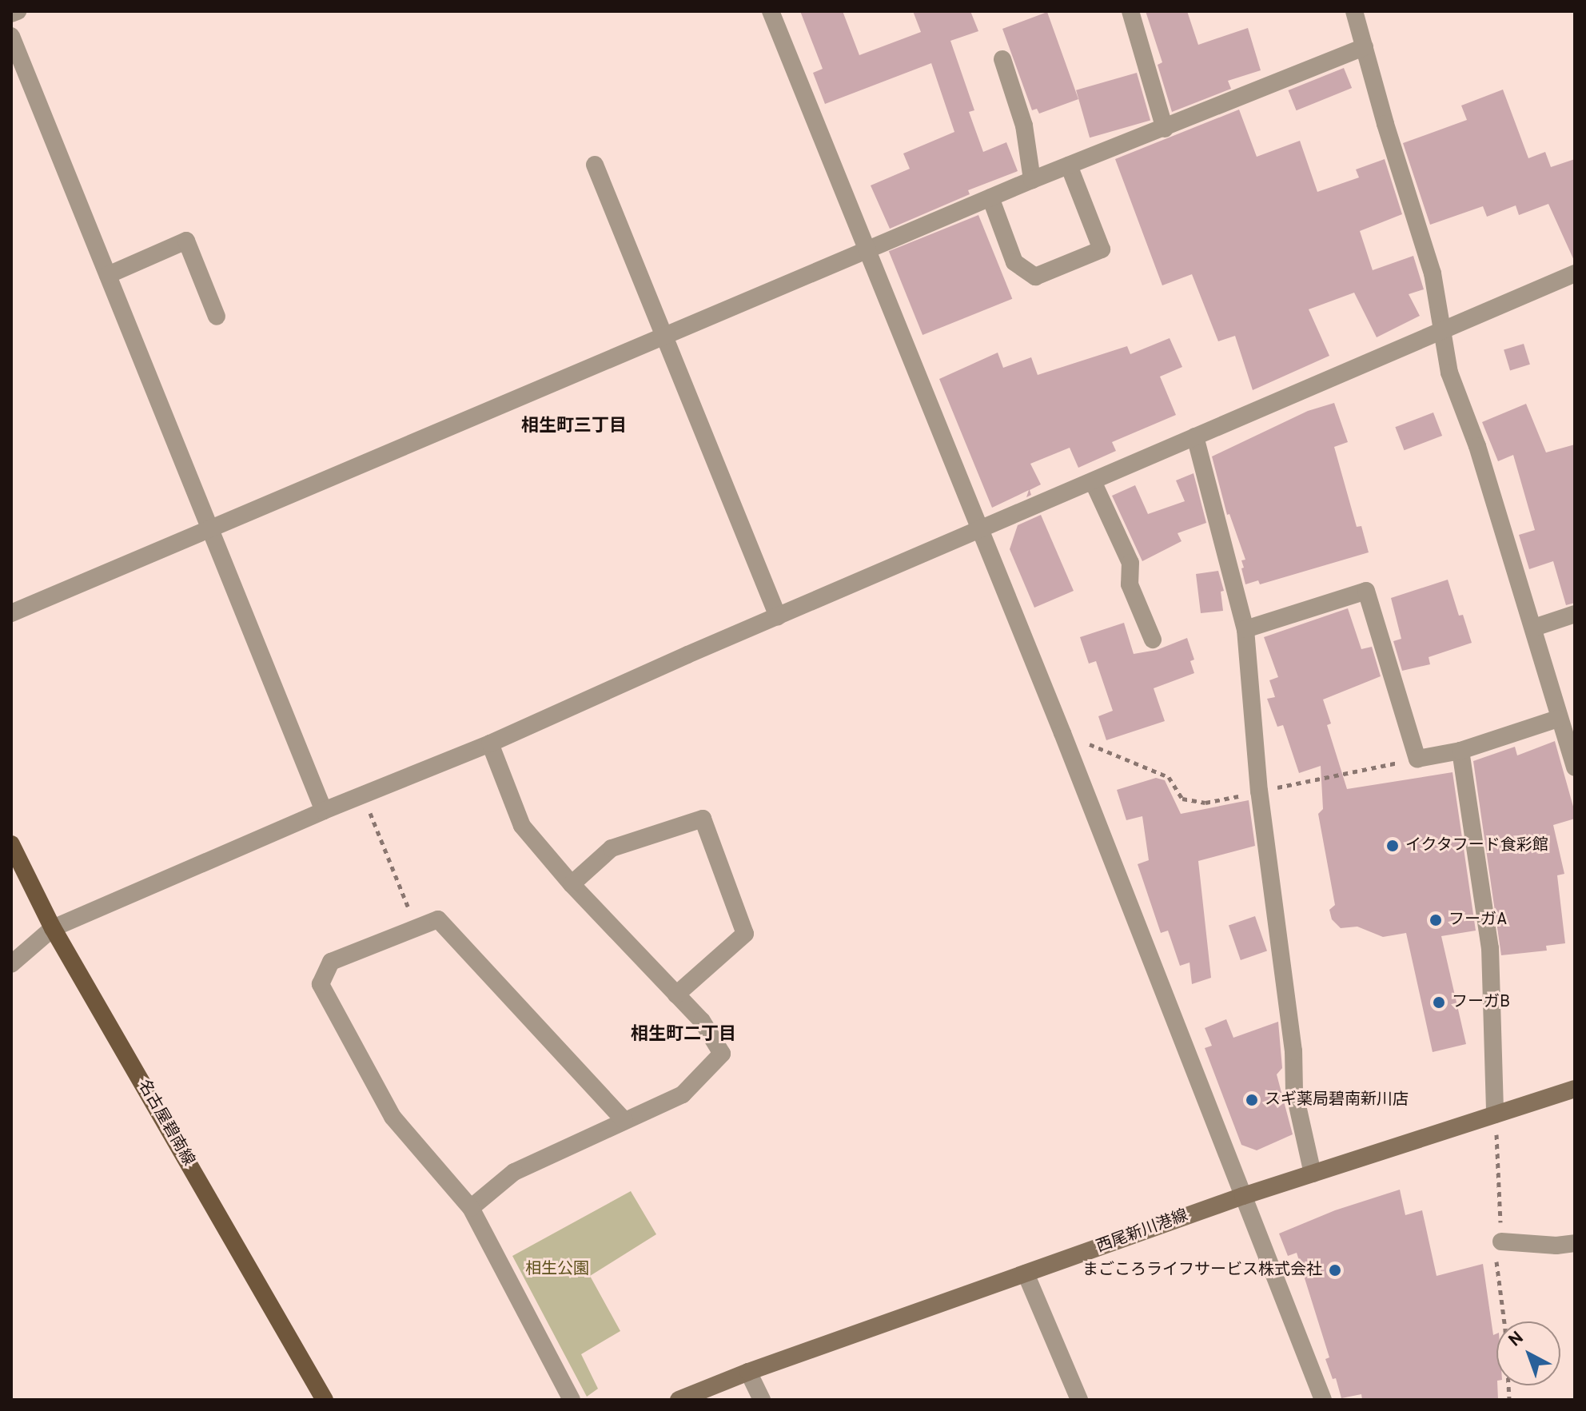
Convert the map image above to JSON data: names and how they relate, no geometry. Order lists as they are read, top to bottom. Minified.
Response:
{"streets":{"main road":["名古屋碧南線","西尾新川港線"]},"districts":["相生町三丁目","相生町二丁目"],"parks":["相生公園"],"places":["イクタフード食彩館","フーガA","フーガB","スギ薬局碧南新川店","まごころライフサービス株式会社"],"north":"top left"}
